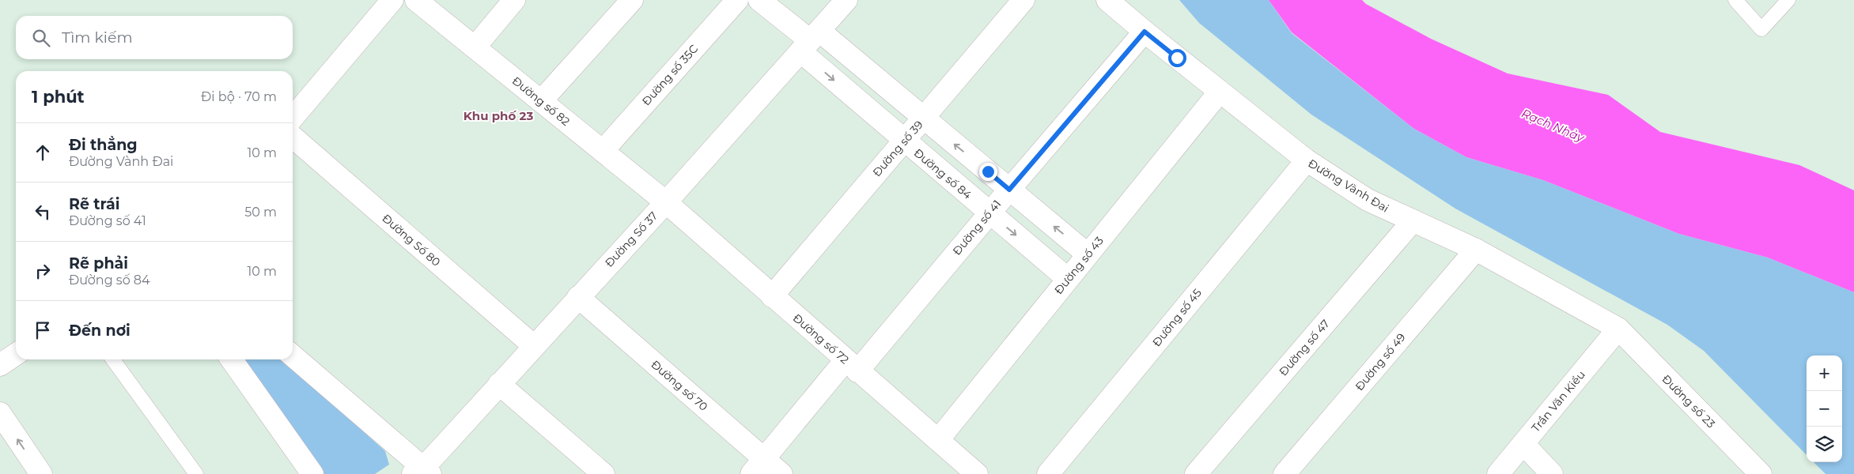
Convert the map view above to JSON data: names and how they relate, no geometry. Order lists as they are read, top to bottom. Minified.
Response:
{"streets":{"street":["Đường số 35C","Đường số 82","Đường số 39","Đường số 84","Đường Vành Đai","Đường số 41","Đường Số 37","Đường Số 80","Đường số 43","Đường số 45","Đường số 72","Đường số 47","Đường số 49","Đường số 70","Trần Văn Kiểu","Đường số 23"]},"crossings":[["Đường số 35C","Đường số 82"],["Đường số 82","Đường Số 37"],["Đường số 82","Đường số 72"],["Đường số 39","Đường số 84"],["Đường số 39","Đường số 72"],["Đường số 84","Đường số 41"],["Đường số 84","Đường Số 37"],["Đường số 84","Đường số 43"],["Đường Vành Đai","Đường số 41"],["Đường Vành Đai","Đường số 43"],["Đường Vành Đai","Đường số 45"],["Đường Vành Đai","Đường số 47"],["Đường Vành Đai","Đường số 49"],["Đường Vành Đai","Trần Văn Kiểu"],["Đường Vành Đai","Đường số 23"],["Đường số 41","Đường số 72"],["Đường Số 37","Đường Số 80"],["Đường Số 37","Đường số 72"],["Đường Số 37","Đường số 70"],["Đường số 43","Đường số 72"],["Trần Văn Kiểu","Đường số 23"]],"districts":["Khu phố 23"],"water":["Rạch Nhảy"],"page":{"search":"Tìm kiếm","heading":["1 phút","Đi bộ · 70 m"],"list":[["Đi thẳng","Đường Vành Đai","10 m"],["Rẽ trái","Đường số 41","50 m"],["Rẽ phải","Đường số 84","10 m"],"Đến nơi"],"map_buttons":["+","−"]}}
